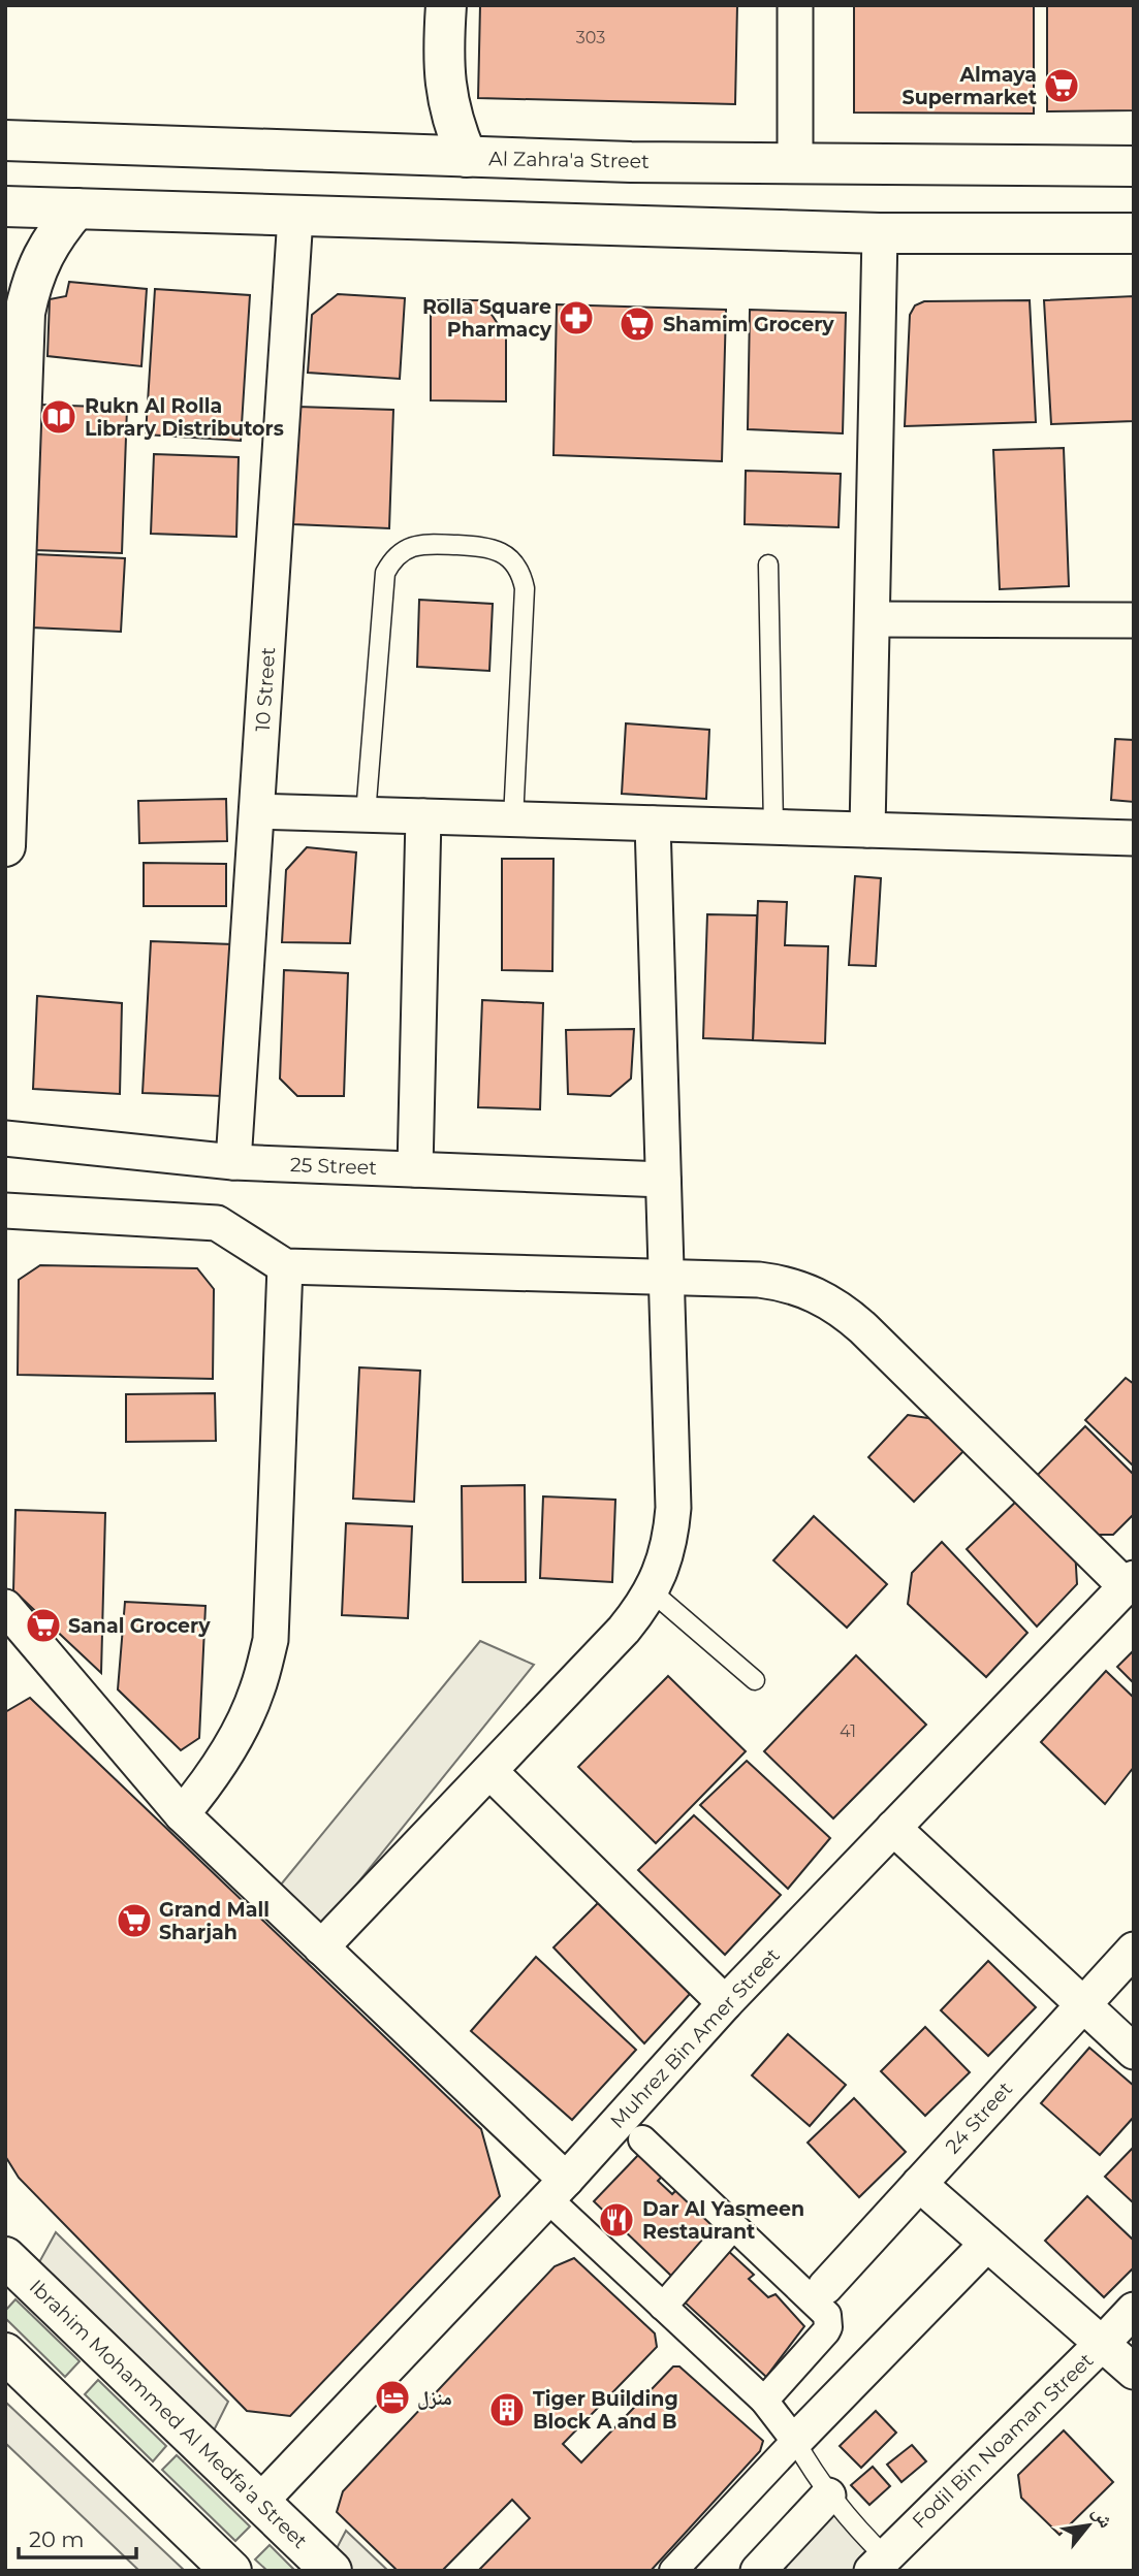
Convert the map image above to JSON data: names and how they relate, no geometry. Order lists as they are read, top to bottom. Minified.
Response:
{"streets":{"main road":["Al Zahra'a Street","Ibrahim Mohammed Al Medfa'a Street"],"street":["10 Street","25 Street","Muhrez Bin Amer Street","24 Street","Fodil Bin Noaman Street"]},"crossings":[["10 Street","25 Street"],["Muhrez Bin Amer Street","Ibrahim Mohammed Al Medfa'a Street"]],"places":{"supermarket":["Almaya Supermarket","Shamim Grocery","Sanal Grocery","Grand Mall Sharjah"],"pharmacy":["Rolla Square Pharmacy"],"library":["Rukn Al Rolla Library Distributors"],"restaurant":["Dar Al Yasmeen Restaurant"],"hotel":["منزل"],"building":["Tiger Building Block A and B"]},"house_numbers":["303","41"],"scale_bar":"20 m","north":"top right"}
